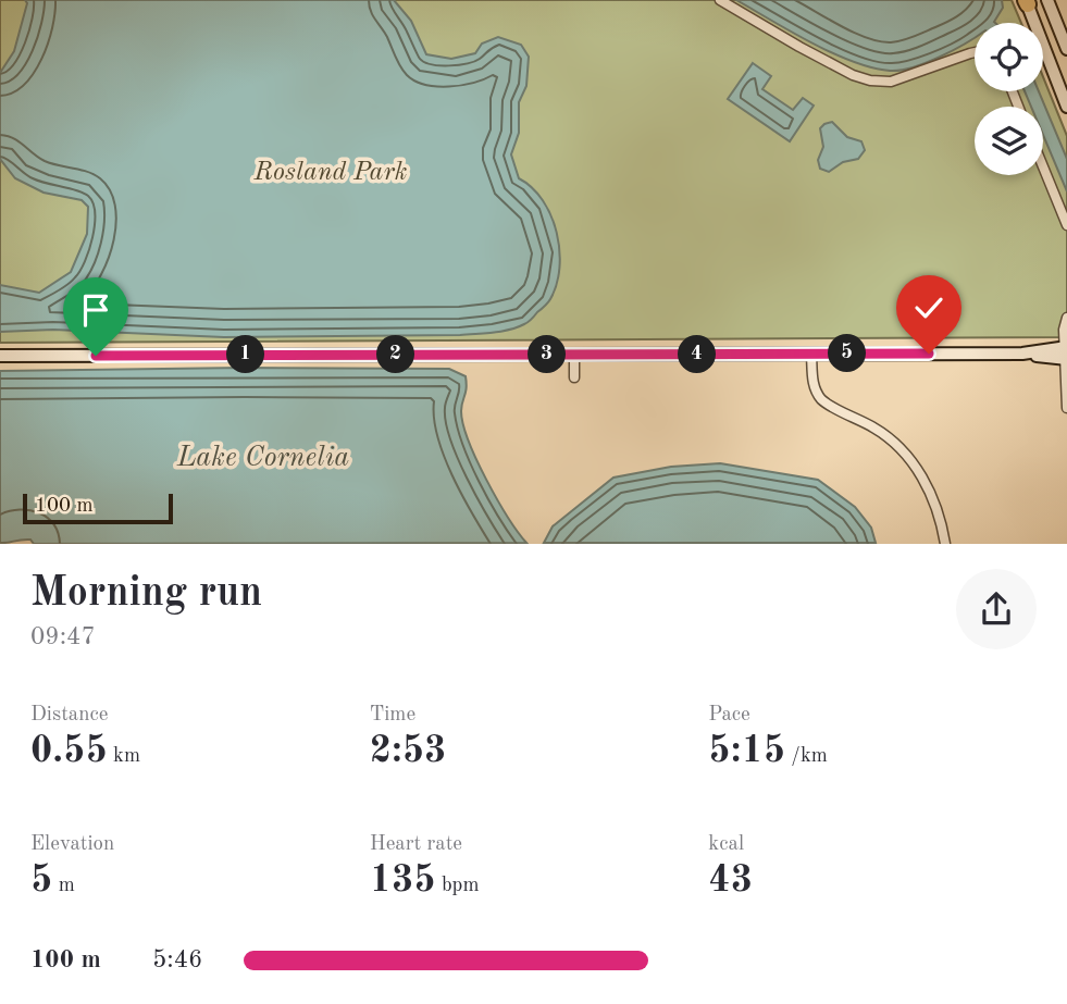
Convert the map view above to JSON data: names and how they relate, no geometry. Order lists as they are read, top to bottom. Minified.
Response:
{"water":["Lake Cornelia"],"parks":["Rosland Park"],"scale_bar":"100 m","page":{"pins":["5","1","2","3","4"],"scale":"100 m","heading":["Morning run","09:47"],"stats":[["Distance","0.55 km"],["Time","2:53"],["Pace","5:15 /km"],["Elevation","5 m"],["Heart rate","135 bpm"],["kcal","43"]],"list":[{"name":"100 m","note":"5:46"}]}}
